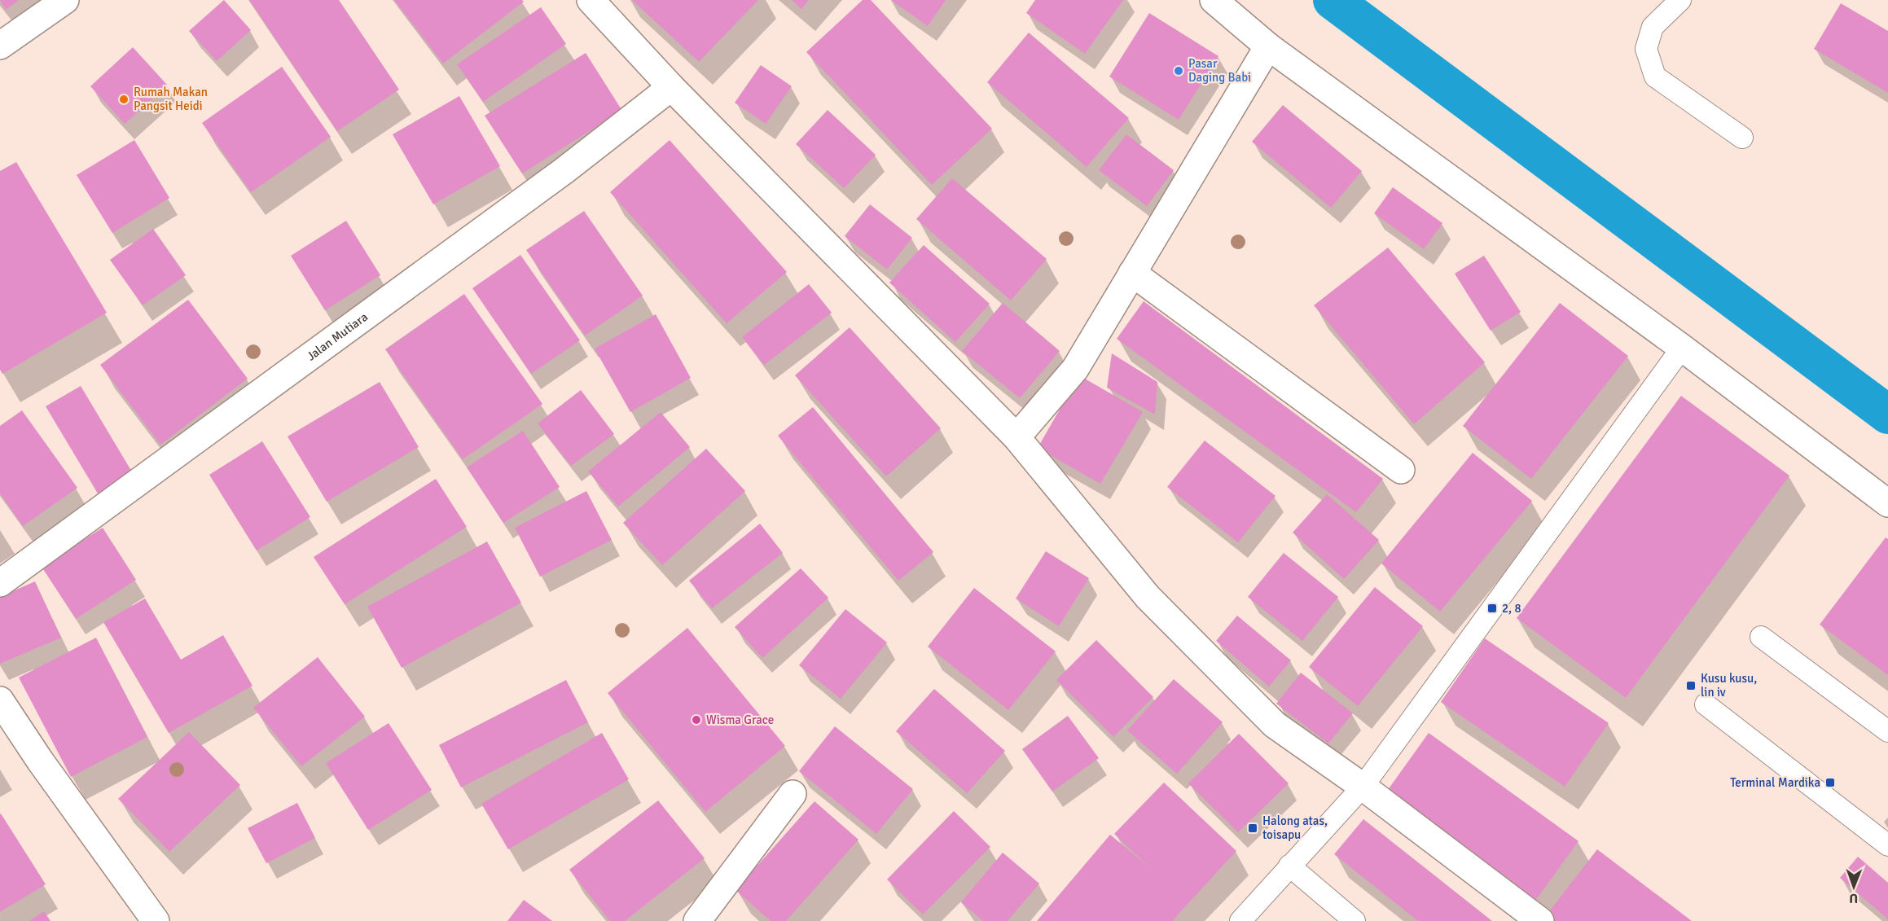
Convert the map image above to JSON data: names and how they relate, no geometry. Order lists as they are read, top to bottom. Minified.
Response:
{"streets":{"street":["Jalan Mutiara"]},"places":{"other":["Pasar Daging Babi","Rumah Makan Pangsit Heidi","Wisma Grace"],"transit":["2, 8","Kusu kusu, lin iv","Terminal Mardika","Halong atas, toisapu"]},"north":"bottom"}
